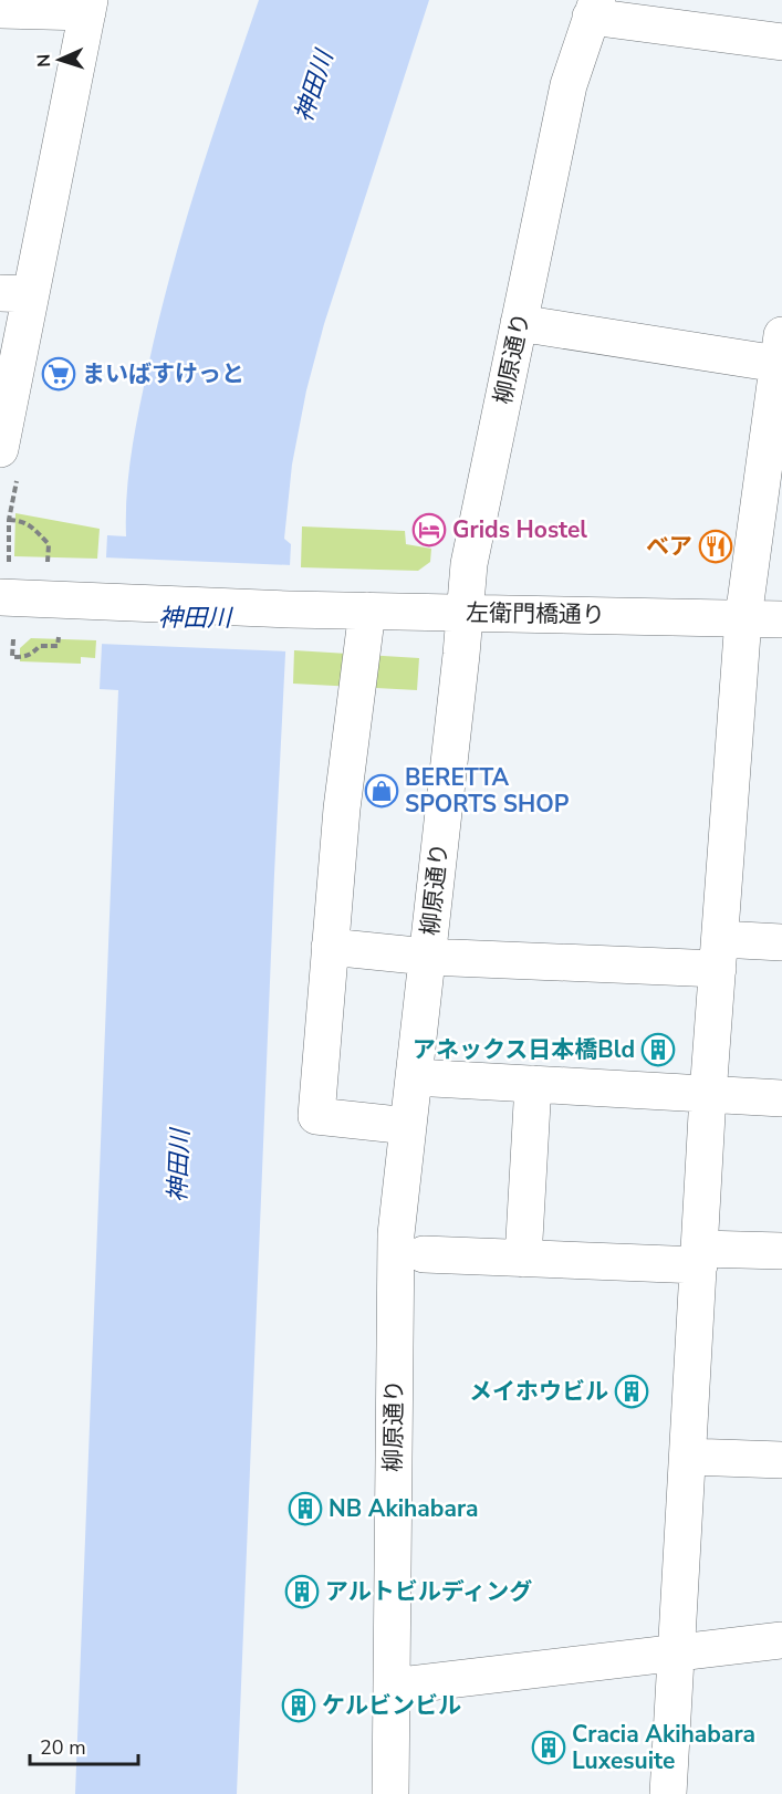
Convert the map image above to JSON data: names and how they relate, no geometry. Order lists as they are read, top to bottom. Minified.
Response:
{"streets":{"street":["柳原通り","左衛門橋通り"]},"crossings":[["柳原通り","左衛門橋通り"]],"water":["神田川"],"places":{"supermarket":["まいばすけっと"],"hotel":["Grids Hostel"],"restaurant":["ベア"],"shop":["BERETTA SPORTS SHOP"],"building":["アネックス日本橋Bld","メイホウビル","NB Akihabara","アルトビルディング","ケルビンビル","Cracia Akihabara Luxesuite"]},"scale_bar":"20 m","north":"left"}
